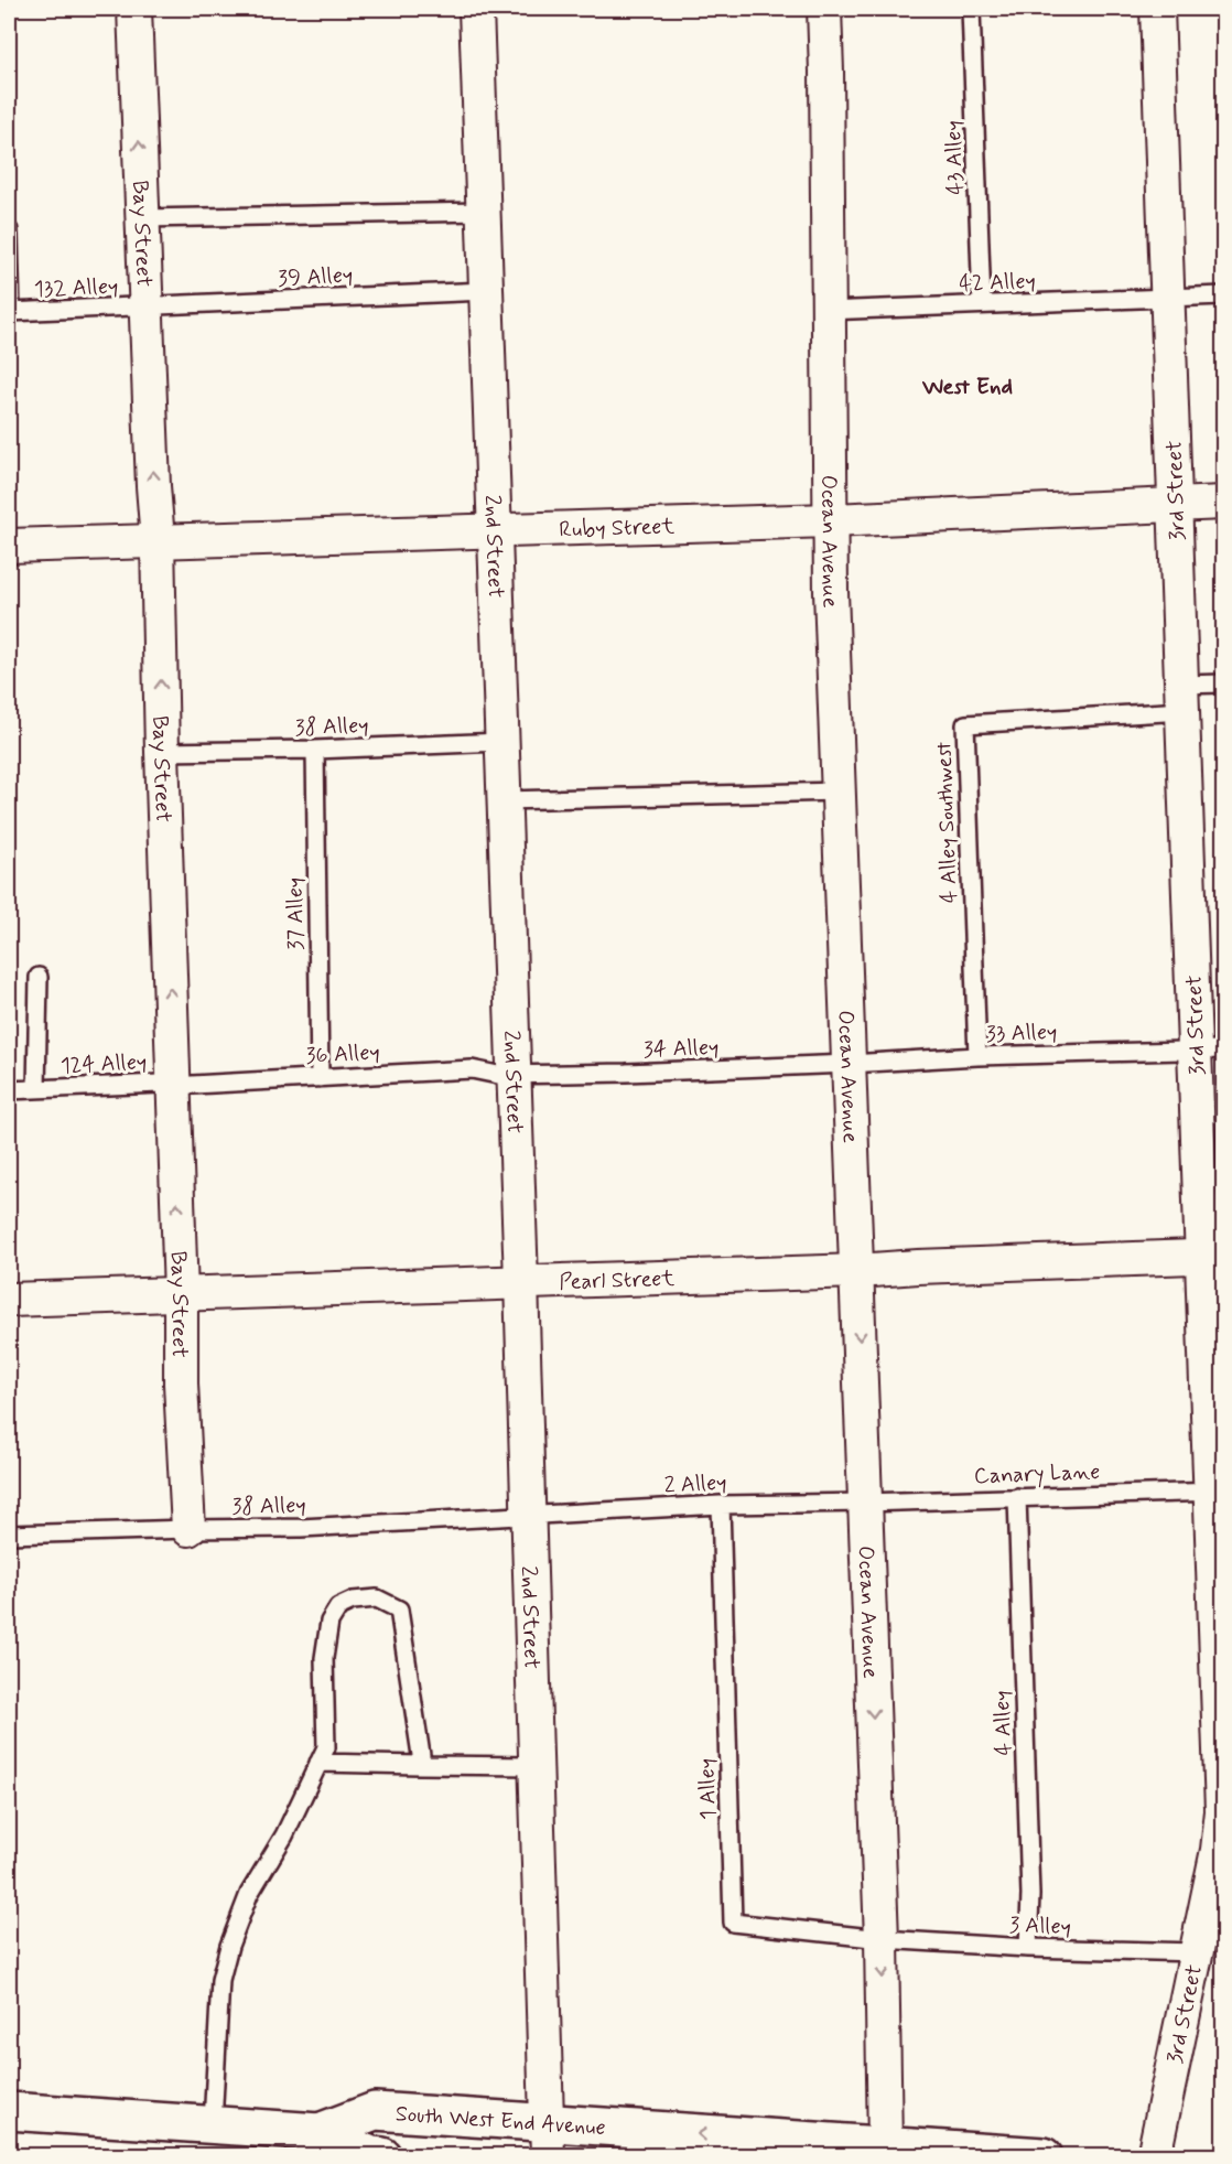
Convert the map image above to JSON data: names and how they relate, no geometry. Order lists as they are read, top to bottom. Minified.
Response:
{"streets":{"main road":["South West End Avenue"],"street":["Bay Street","3rd Street","Ruby Street","Ocean Avenue","2nd Street","Pearl Street"],"lane":["43 Alley","39 Alley","42 Alley","132 Alley","38 Alley","4 Alley Southwest","37 Alley","33 Alley","34 Alley","36 Alley","124 Alley","Canary Lane","2 Alley","4 Alley","1 Alley","3 Alley"]},"crossings":[["43 Alley","42 Alley"],["Bay Street","39 Alley"],["Bay Street","132 Alley"],["Bay Street","Ruby Street"],["Bay Street","38 Alley"],["Bay Street","36 Alley"],["Bay Street","124 Alley"],["Bay Street","Pearl Street"],["39 Alley","132 Alley"],["39 Alley","2nd Street"],["42 Alley","3rd Street"],["42 Alley","Ocean Avenue"],["3rd Street","Ruby Street"],["3rd Street","4 Alley Southwest"],["3rd Street","33 Alley"],["3rd Street","Pearl Street"],["3rd Street","Canary Lane"],["3rd Street","3 Alley"],["Ruby Street","Ocean Avenue"],["Ruby Street","2nd Street"],["Ocean Avenue","33 Alley"],["Ocean Avenue","34 Alley"],["Ocean Avenue","Pearl Street"],["Ocean Avenue","Canary Lane"],["Ocean Avenue","2 Alley"],["Ocean Avenue","1 Alley"],["Ocean Avenue","3 Alley"],["Ocean Avenue","South West End Avenue"],["2nd Street","38 Alley"],["2nd Street","34 Alley"],["2nd Street","36 Alley"],["2nd Street","Pearl Street"],["2nd Street","2 Alley"],["2nd Street","South West End Avenue"],["38 Alley","37 Alley"],["38 Alley","2 Alley"],["4 Alley Southwest","33 Alley"],["37 Alley","36 Alley"],["33 Alley","34 Alley"],["34 Alley","36 Alley"],["36 Alley","124 Alley"],["Canary Lane","2 Alley"],["Canary Lane","4 Alley"],["2 Alley","1 Alley"],["4 Alley","3 Alley"],["1 Alley","3 Alley"]],"one_way":["Bay Street","Ocean Avenue"],"districts":["West End"]}
